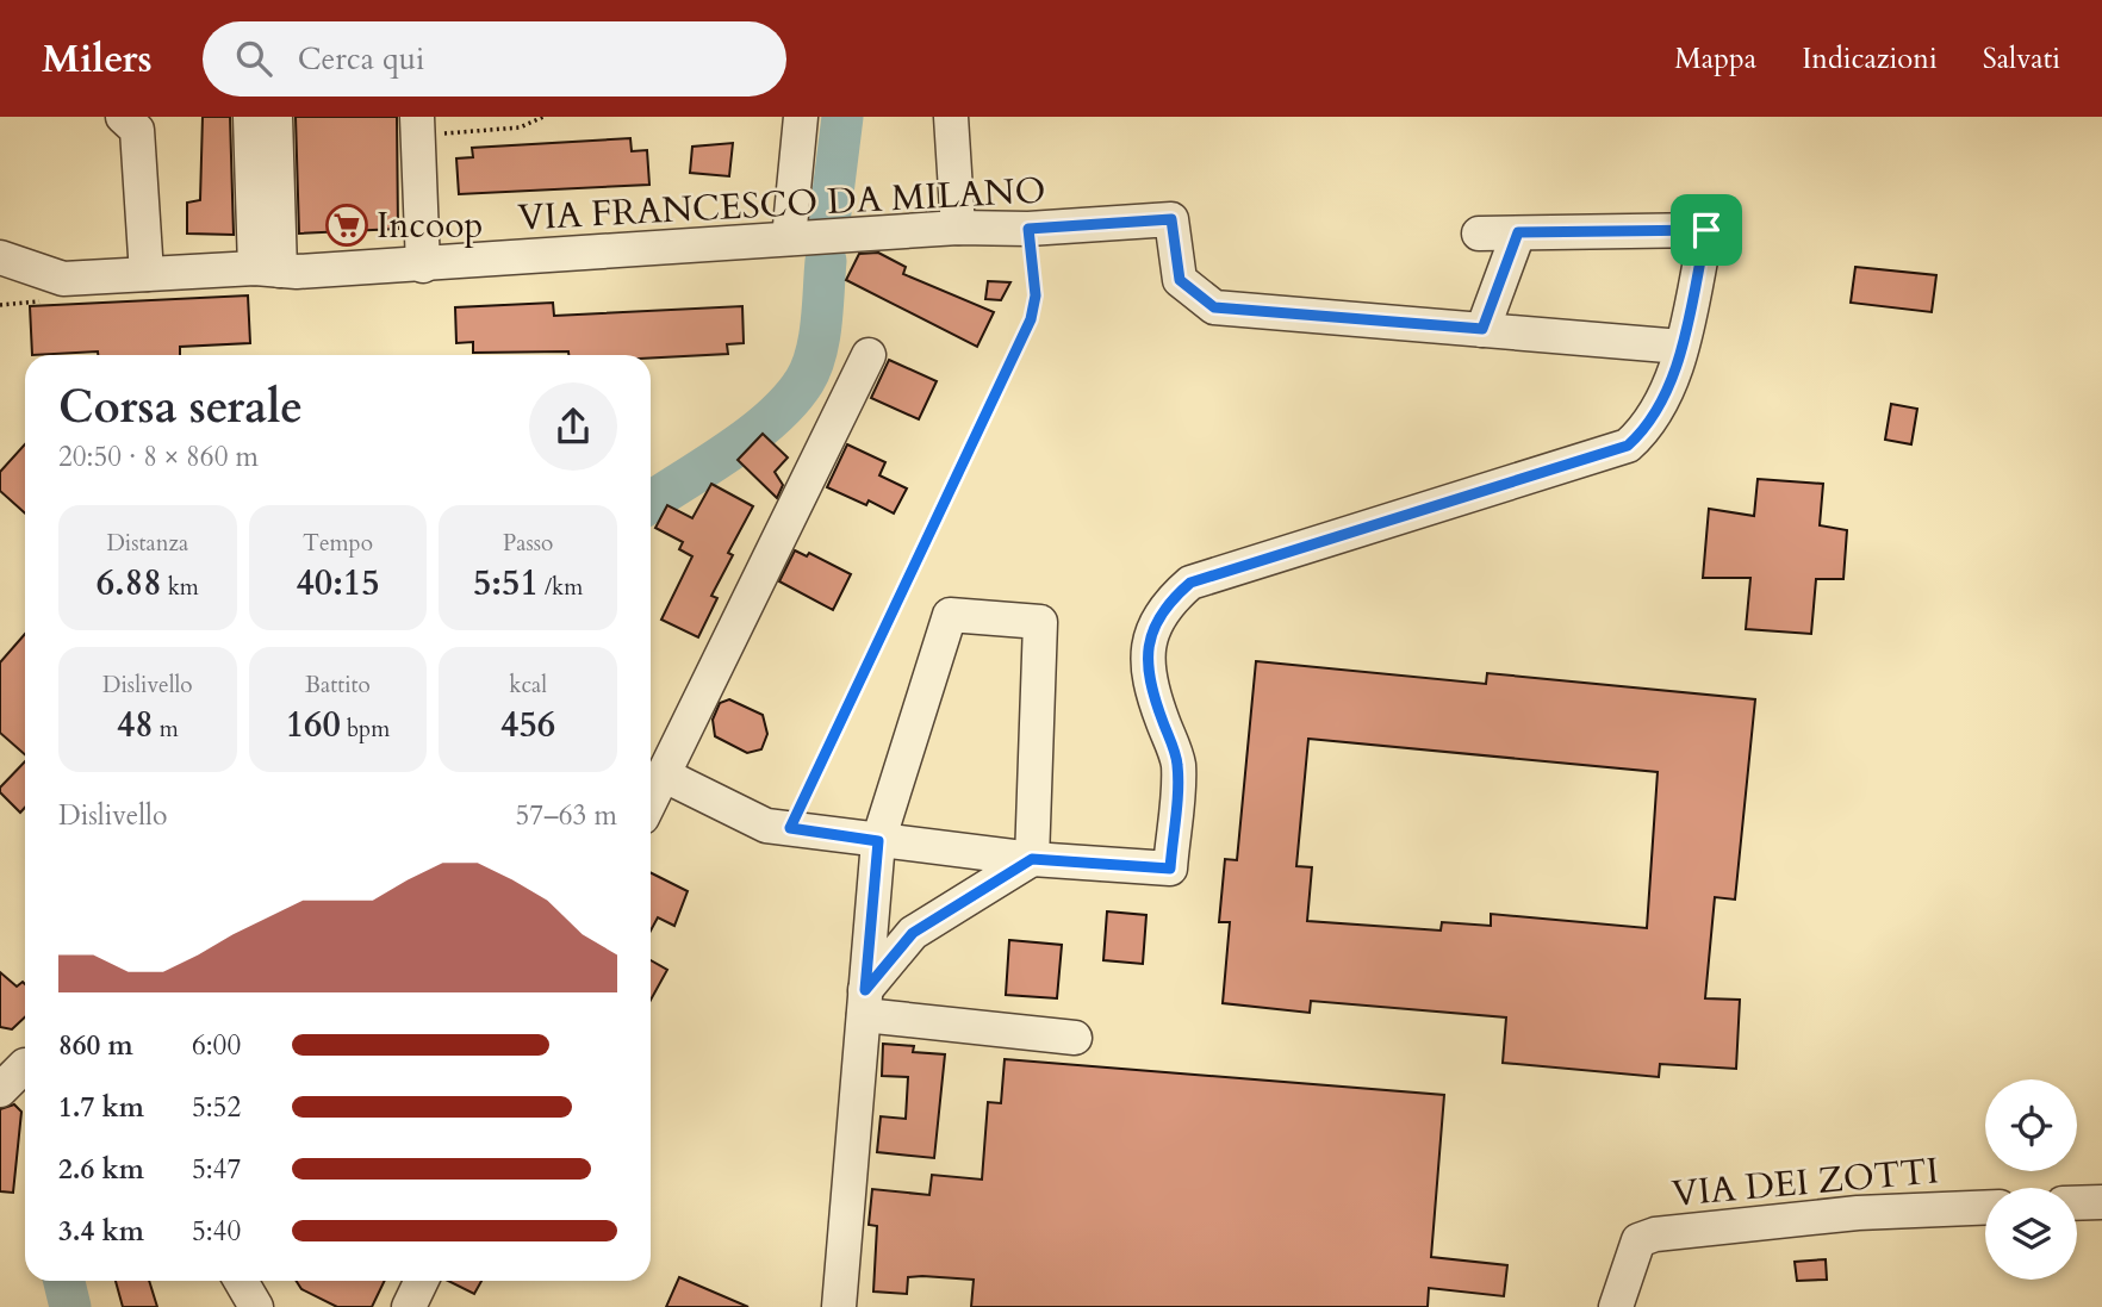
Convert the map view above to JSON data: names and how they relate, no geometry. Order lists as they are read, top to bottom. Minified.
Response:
{"streets":{"street":["VIA FRANCESCO DA MILANO","VIA DEI ZOTTI"]},"places":{"supermarket":["Incoop"]},"page":{"header":"Milers","search":"Cerca qui","nav":["Mappa","Indicazioni","Salvati"],"heading":["Corsa serale","20:50 · 8 × 860 m"],"stats":[["Distanza","6.88 km"],["Tempo","40:15"],["Passo","5:51 /km"],["Dislivello","48 m"],["Battito","160 bpm"],["kcal","456"]],"chart":["Dislivello","57–63 m"],"list":[{"name":"860 m","note":"6:00"},{"name":"1.7 km","note":"5:52"},{"name":"2.6 km","note":"5:47"},{"name":"3.4 km","note":"5:40"}]}}
